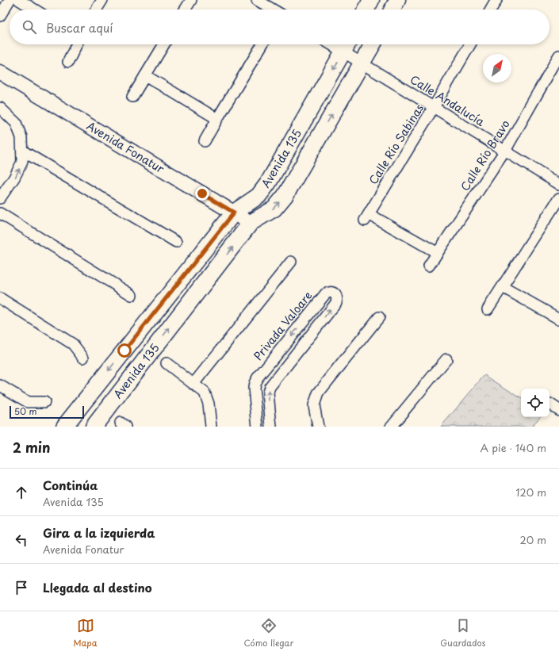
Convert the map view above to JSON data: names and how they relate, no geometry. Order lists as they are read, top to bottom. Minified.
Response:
{"streets":{"main road":["Avenida Fonatur","Avenida 135"],"street":["Calle Andalucía","Calle Río Sabinas","Calle Río Bravo","Privada Valoare"]},"crossings":[["Calle Andalucía","Calle Río Sabinas"],["Calle Andalucía","Calle Río Bravo"],["Calle Andalucía","Avenida 135"],["Calle Río Sabinas","Calle Río Bravo"],["Avenida Fonatur","Avenida 135"]],"scale_bar":"50 m","north":"top right","page":{"search":"Buscar aquí","scale":"50 m","heading":["2 min","A pie · 140 m"],"list":[["Continúa","Avenida 135","120 m"],["Gira a la izquierda","Avenida Fonatur","20 m"],"Llegada al destino"],"nav":["Mapa","Cómo llegar","Guardados"]}}
